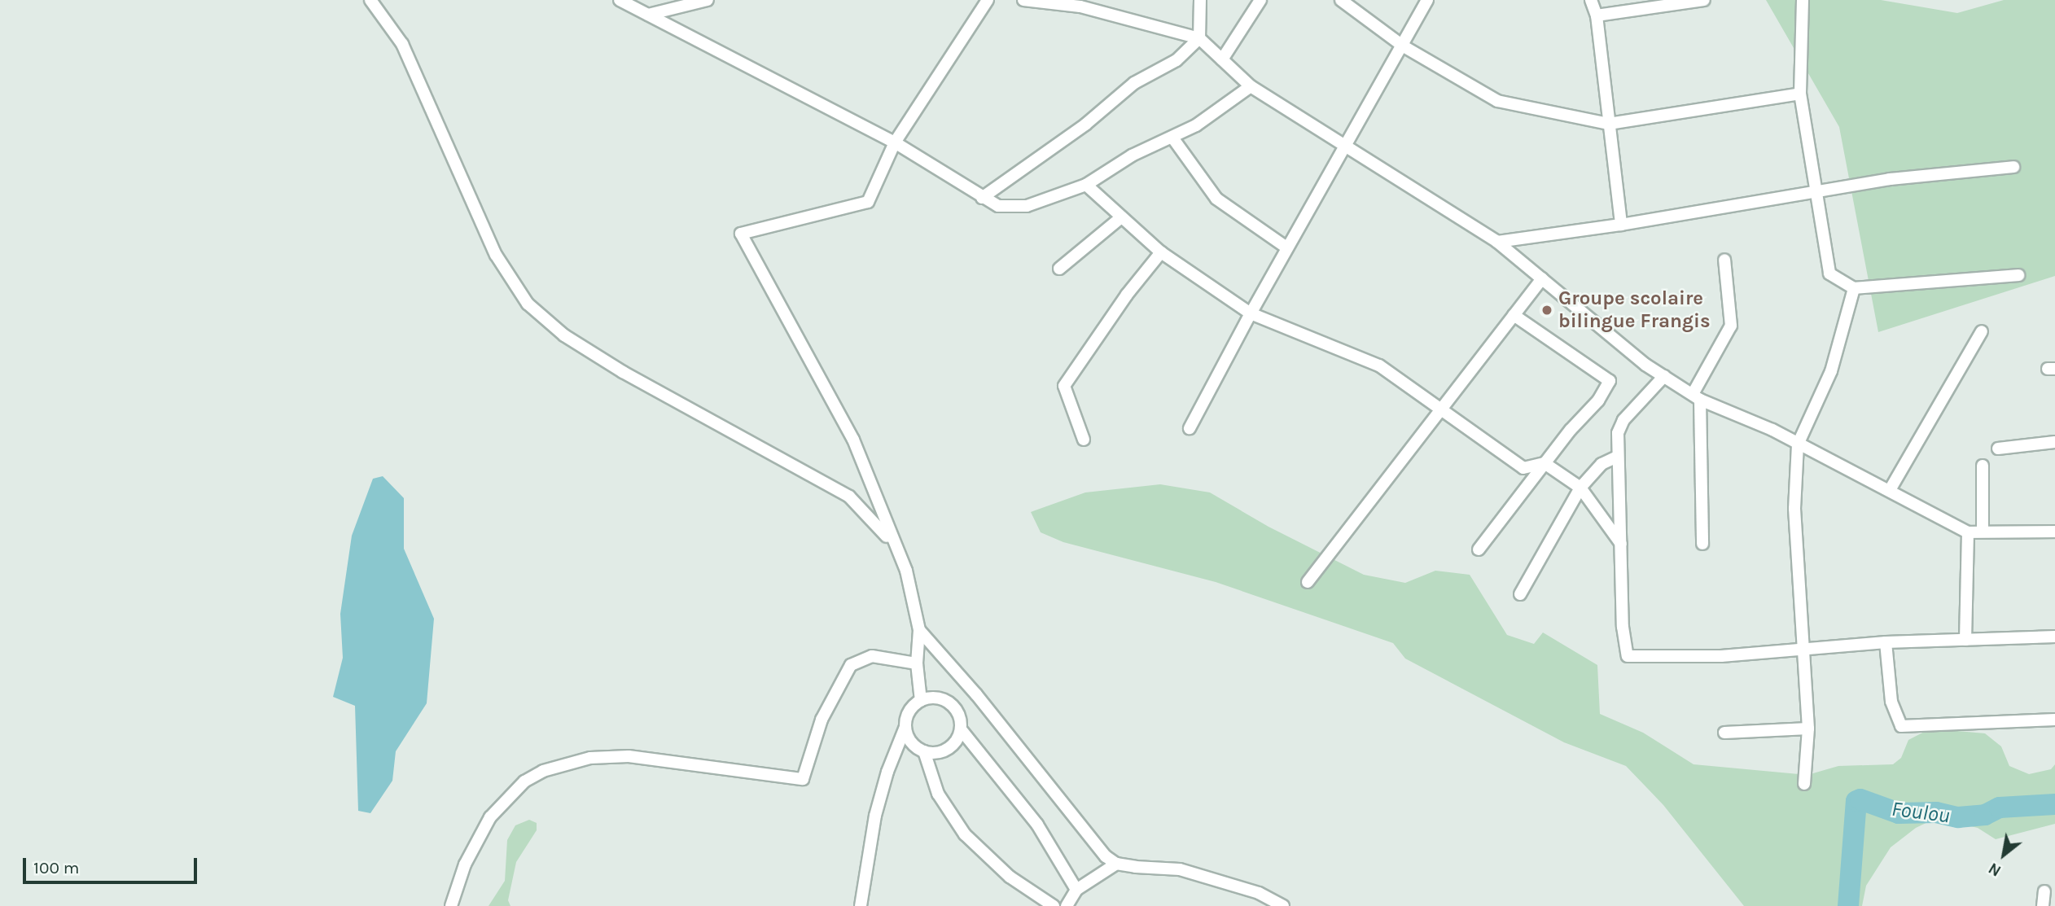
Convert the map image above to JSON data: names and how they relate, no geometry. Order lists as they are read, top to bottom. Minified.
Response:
{"water":["Foulou"],"places":["Groupe scolaire bilingue Frangis"],"scale_bar":"100 m","north":"bottom left"}
